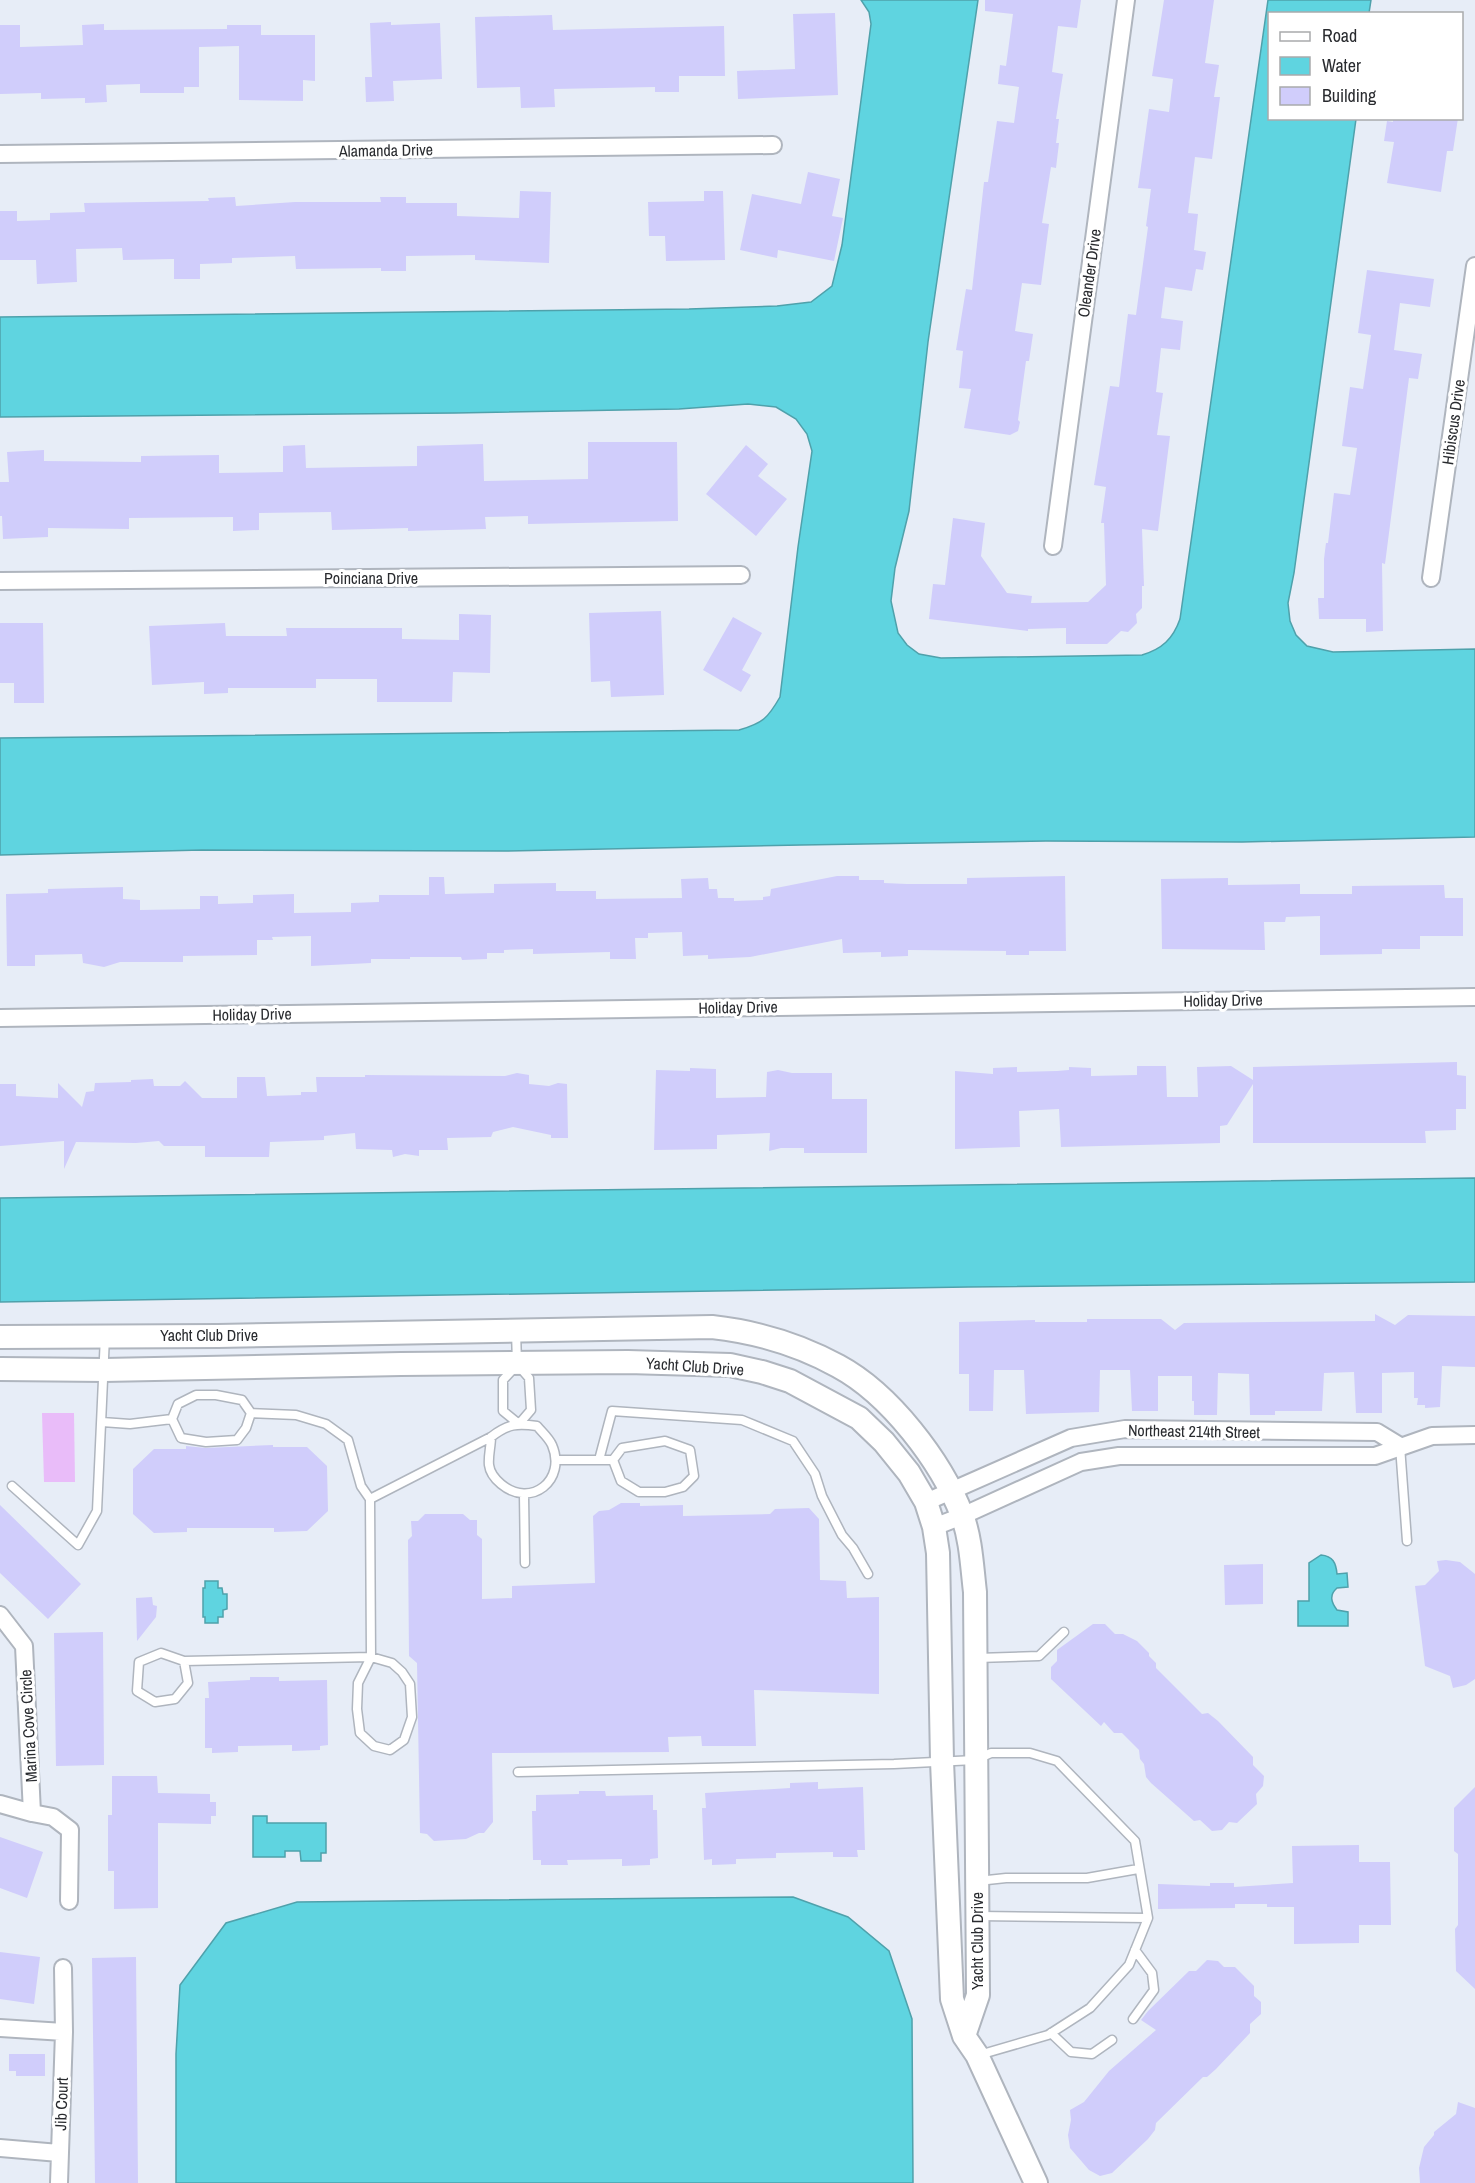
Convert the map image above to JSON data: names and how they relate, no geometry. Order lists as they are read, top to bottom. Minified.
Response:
{"streets":{"street":["Alamanda Drive","Oleander Drive","Hibiscus Drive","Poinciana Drive","Holiday Drive","Yacht Club Drive","Northeast 214th Street","Marina Cove Circle","Jib Court"]},"crossings":[["Yacht Club Drive","Northeast 214th Street"]],"legend":["Road","Water","Building"]}
